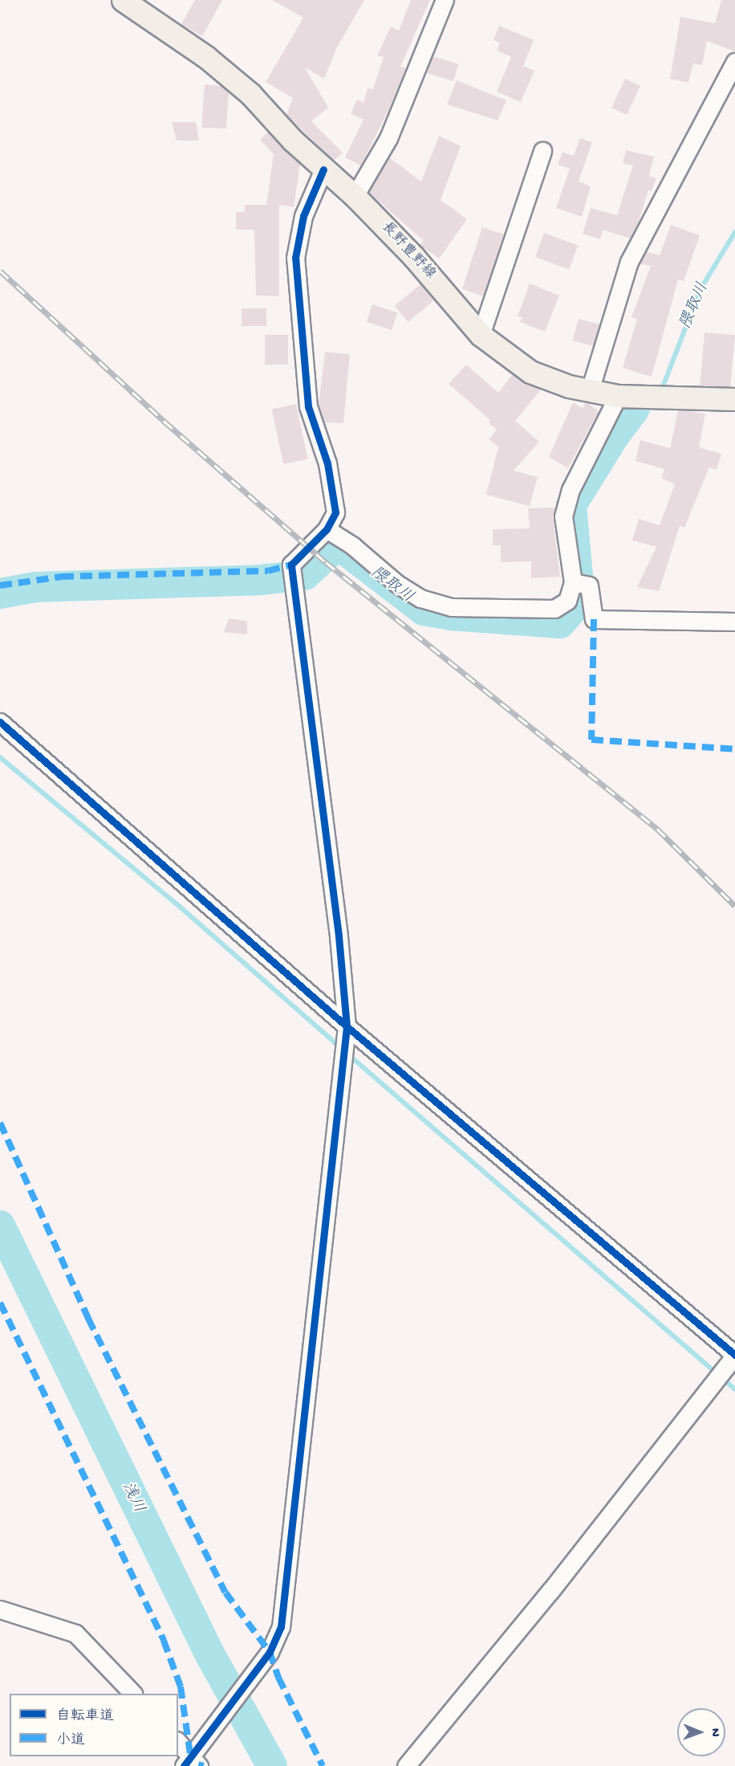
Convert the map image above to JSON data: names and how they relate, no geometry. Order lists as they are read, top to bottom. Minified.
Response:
{"streets":{"main road":["長野豊野線"]},"water":["隈取川","浅川"],"legend":["自転車道","小道"],"north":"right"}
